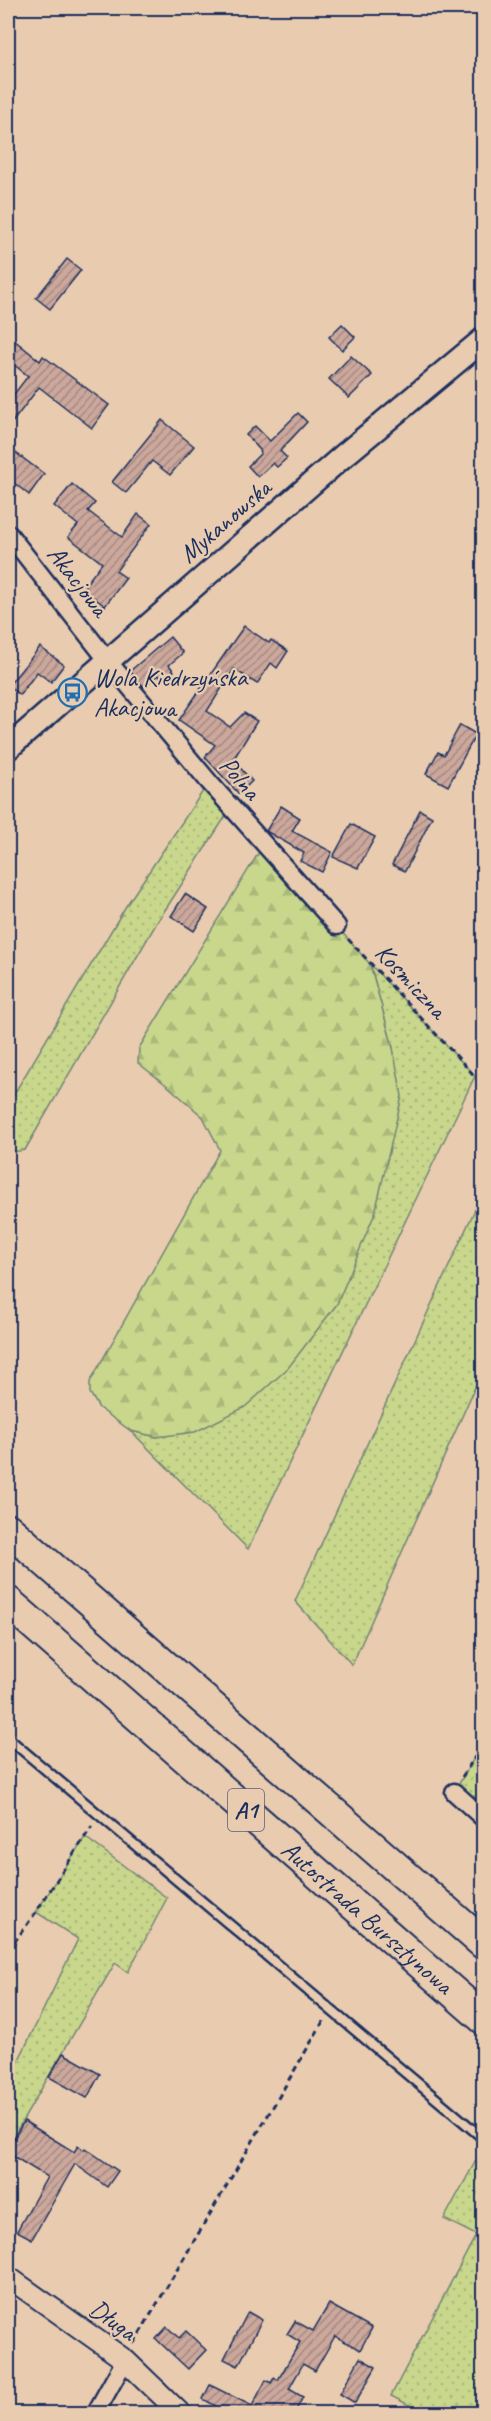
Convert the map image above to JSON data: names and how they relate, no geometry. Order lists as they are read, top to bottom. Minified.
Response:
{"streets":{"highway":["A1","Autostrada Bursztynowa"],"main road":["Mykanowska"],"street":["Akacjowa","Polna","Długa"],"path":["Kosmiczna"]},"crossings":[["Mykanowska","Akacjowa"],["Mykanowska","Polna"],["Akacjowa","Polna"],["Polna","Kosmiczna"]],"places":{"bus stop":["Wola Kiedrzyńska Akacjowa"]}}
